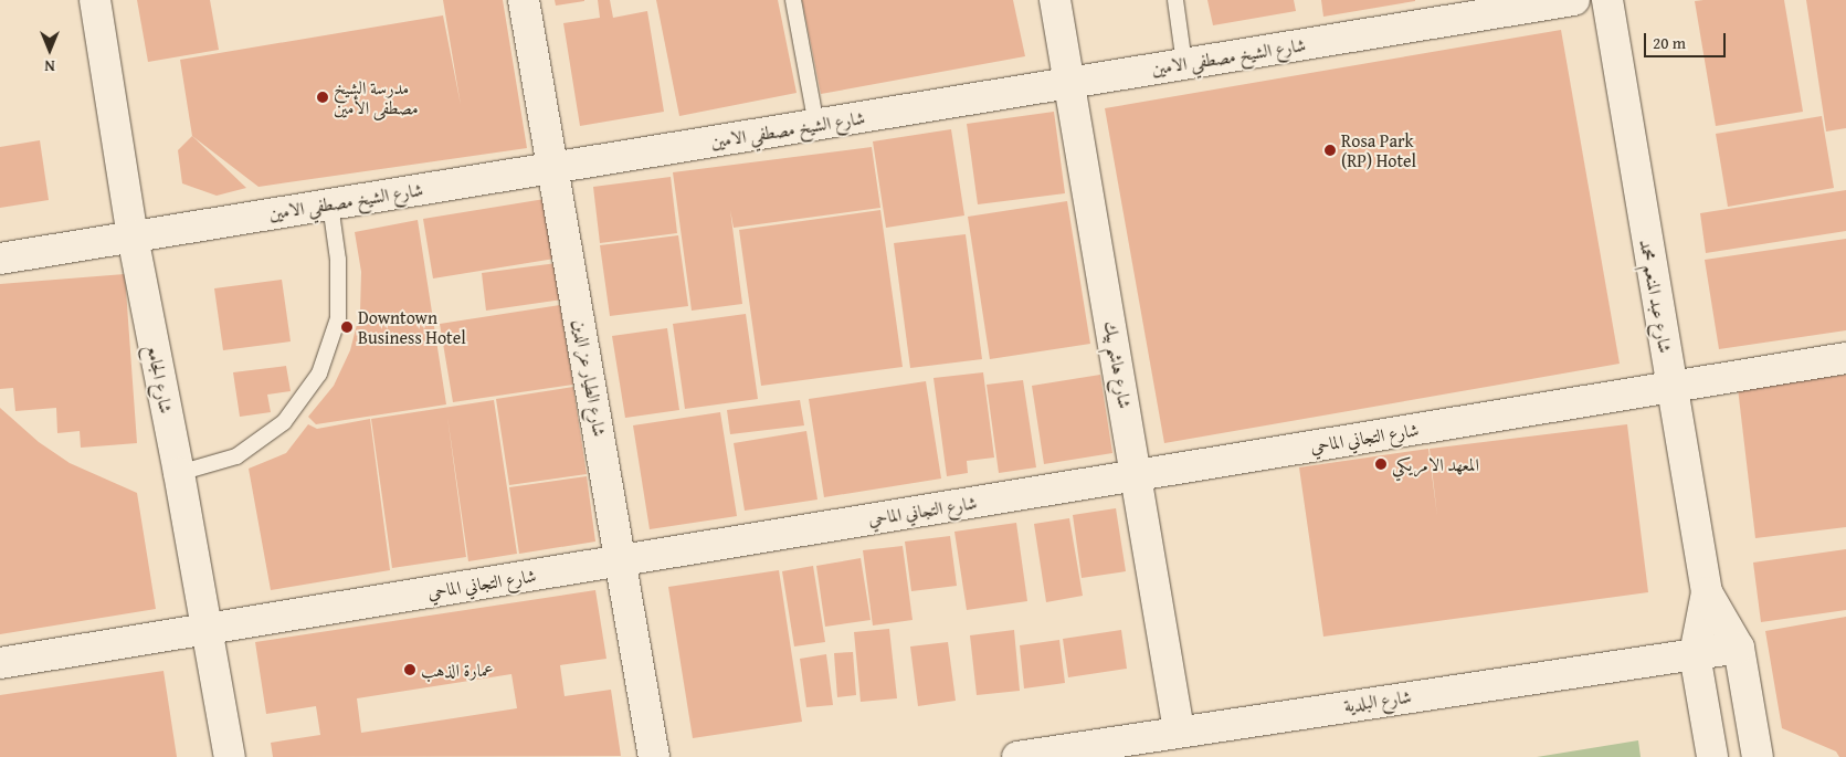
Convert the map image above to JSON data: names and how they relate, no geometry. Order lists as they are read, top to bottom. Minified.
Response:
{"streets":{"street":["شارع الشيخ مصطفي الامين","شارع عبد المنعم محمد","شارع هاشم بيك","شارع الطيار عز الدين","شارع الجامع","شارع التجاني الماحي","شارع البلدية"]},"crossings":[["شارع الشيخ مصطفي الامين","شارع هاشم بيك"],["شارع الشيخ مصطفي الامين","شارع الطيار عز الدين"],["شارع الشيخ مصطفي الامين","شارع الجامع"],["شارع عبد المنعم محمد","شارع التجاني الماحي"],["شارع عبد المنعم محمد","شارع البلدية"],["شارع هاشم بيك","شارع التجاني الماحي"],["شارع هاشم بيك","شارع البلدية"],["شارع الطيار عز الدين","شارع التجاني الماحي"],["شارع الجامع","شارع التجاني الماحي"]],"places":["مدرسة الشيخ مصطفى الأمين","Rosa Park (RP) Hotel","Downtown Business Hotel","المعهد الامريكي","عمارة الذهب"],"scale_bar":"20 m","north":"bottom"}
